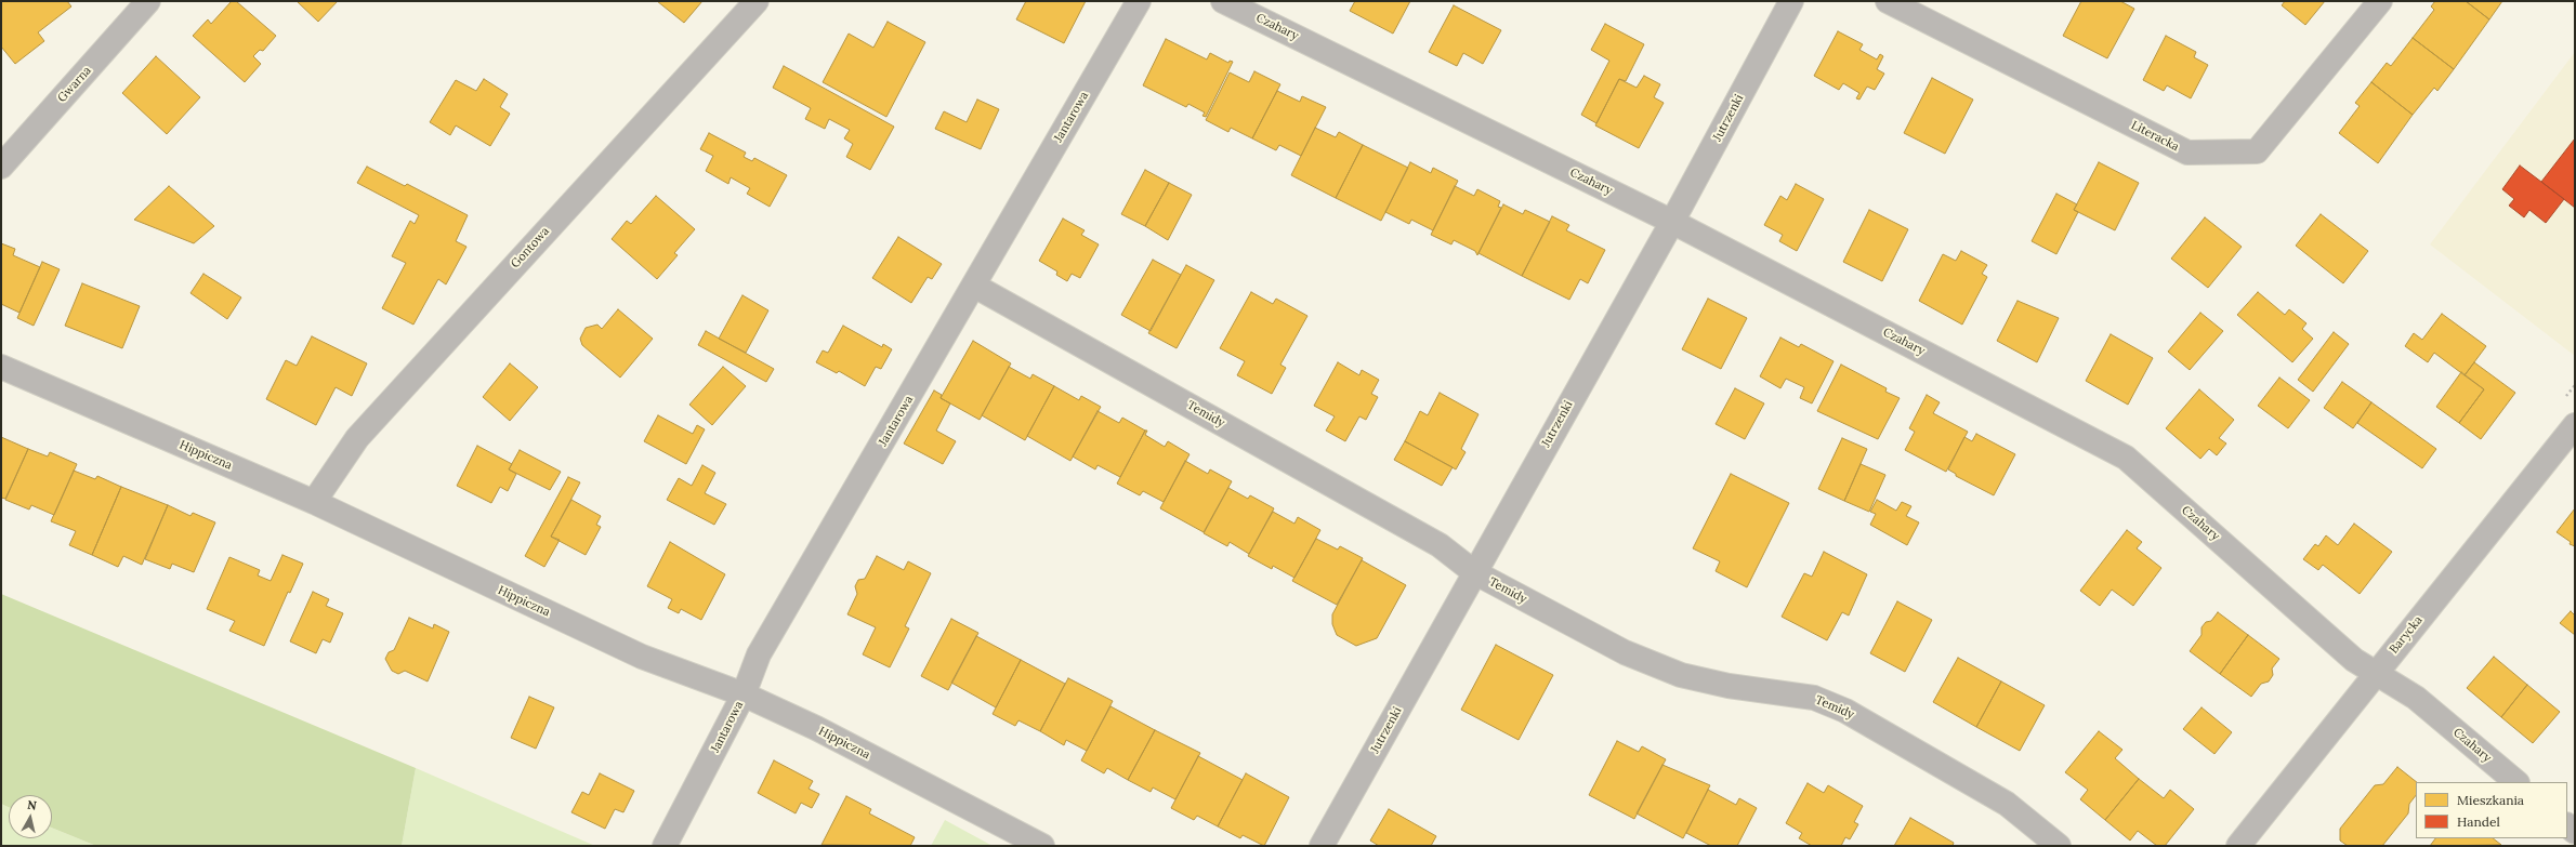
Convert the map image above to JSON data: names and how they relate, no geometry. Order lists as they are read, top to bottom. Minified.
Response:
{"streets":{"street":["Czahary","Gwarna","Jantarowa","Jutrzenki","Literacka","Gontowa","Temidy","Hippiczna","Barycka"]},"crossings":[["Czahary","Jutrzenki"],["Czahary","Barycka"],["Jantarowa","Temidy"],["Jantarowa","Hippiczna"],["Jutrzenki","Temidy"],["Gontowa","Hippiczna"]],"legend":["Mieszkania","Handel"],"north":"top"}
